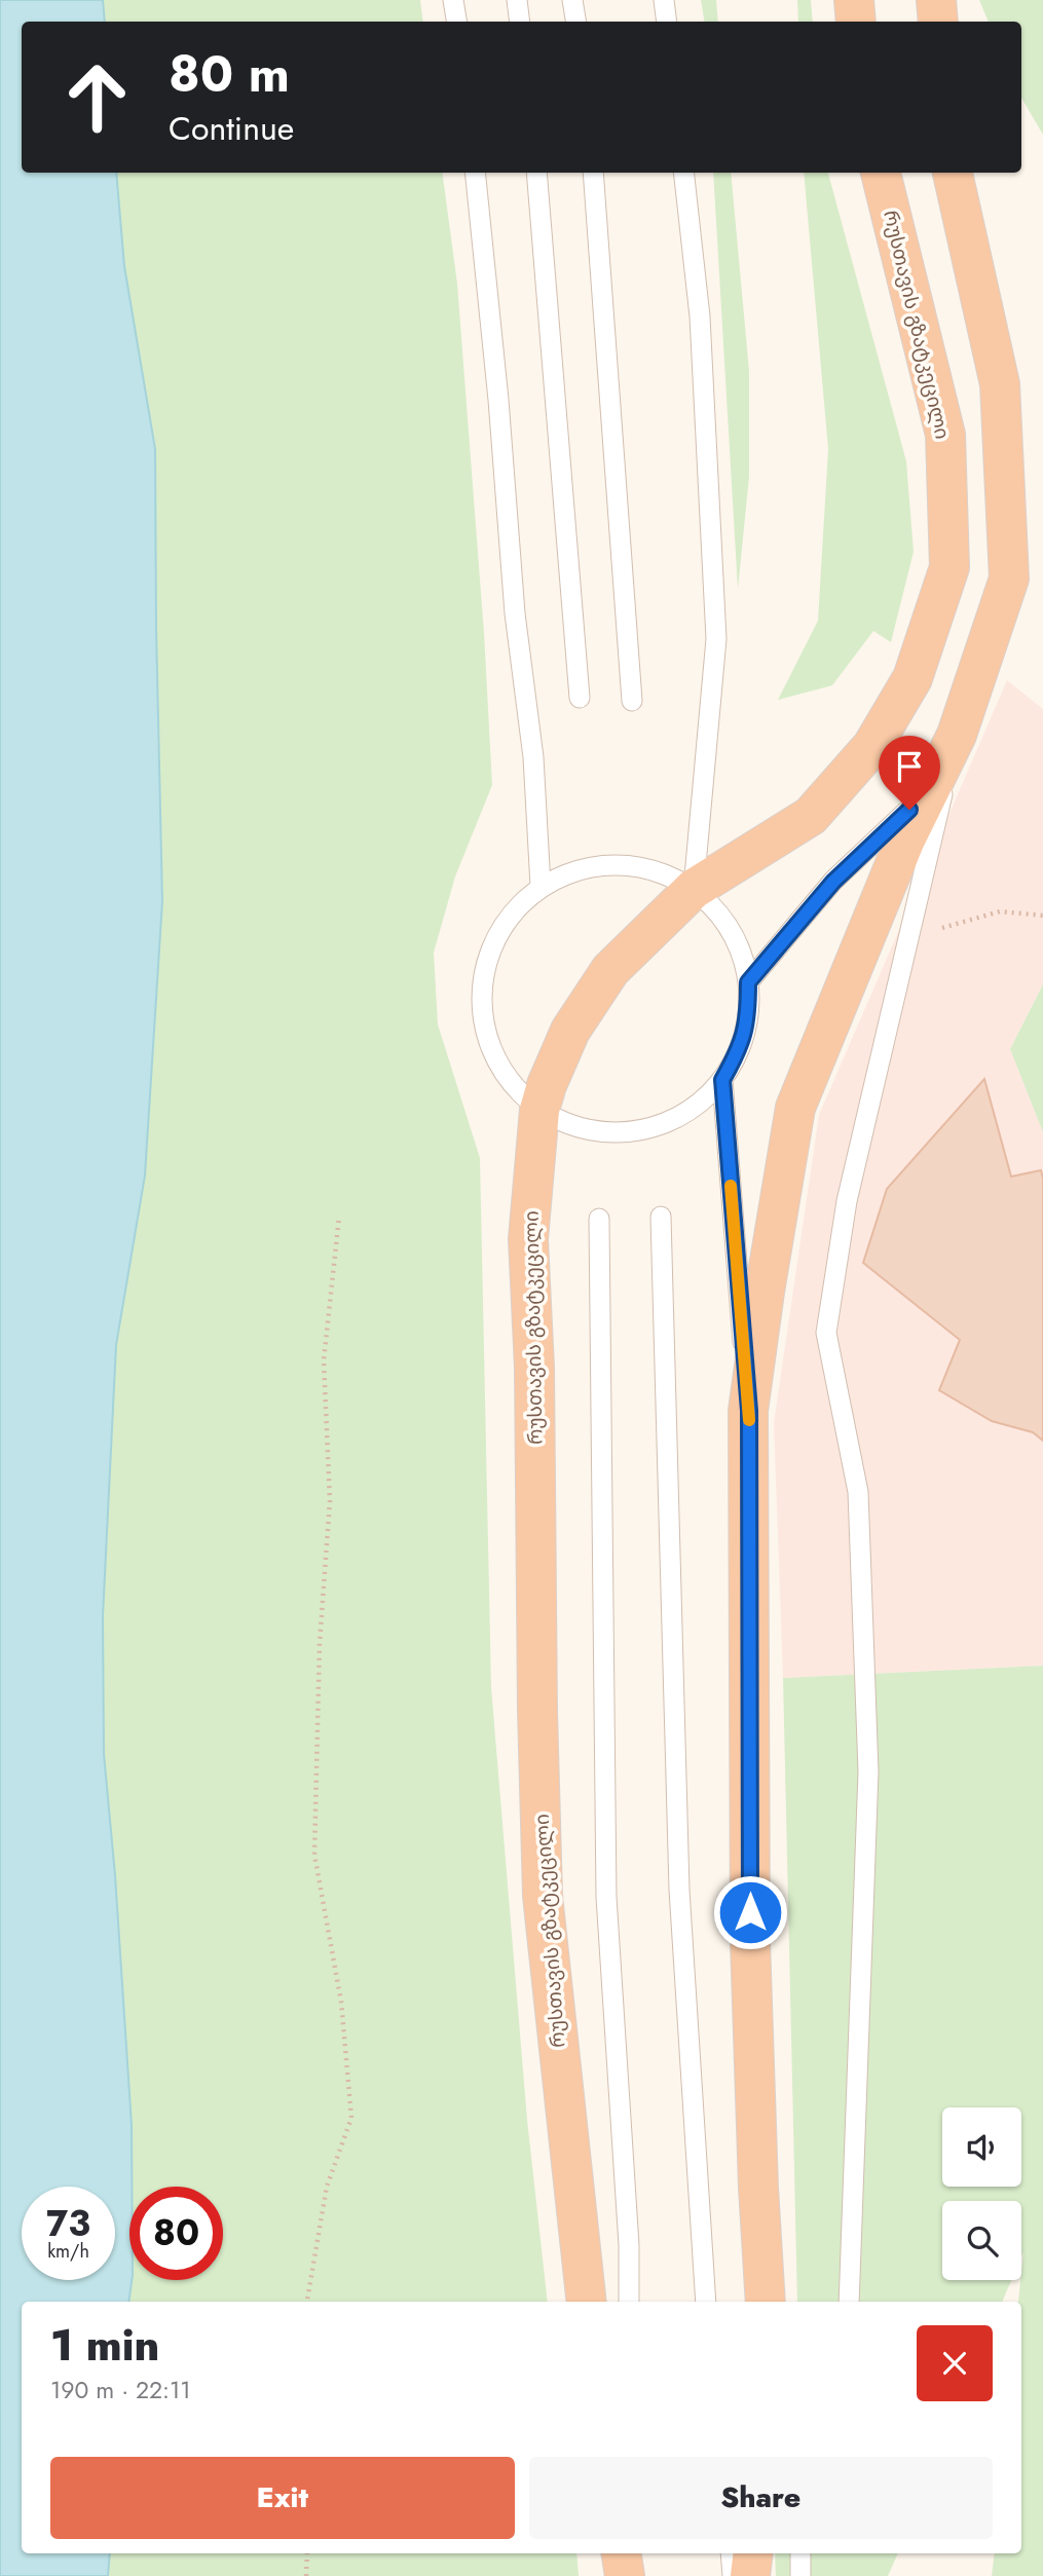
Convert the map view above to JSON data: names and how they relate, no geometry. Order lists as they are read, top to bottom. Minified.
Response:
{"streets":{"highway":["რუსთავის გზატკეცილი"]},"page":{"turn":["80 m","Continue"],"speed":"73 km/h","limit":"80","heading":["1 min","190 m · 22:11"],"buttons":["Exit","Share"]}}
